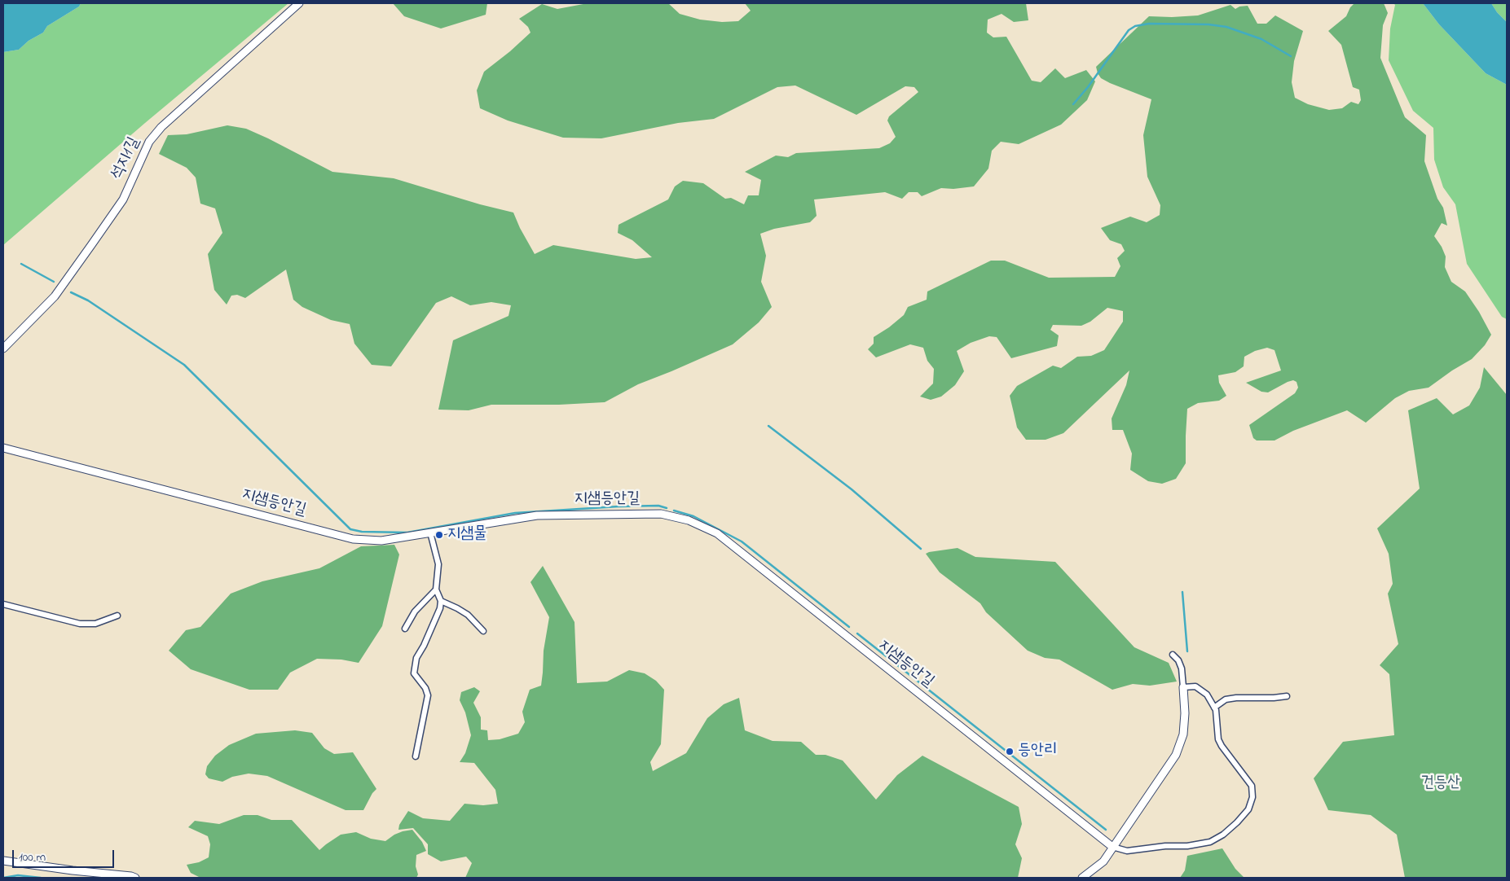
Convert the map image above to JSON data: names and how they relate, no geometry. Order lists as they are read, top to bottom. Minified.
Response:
{"streets":{"street":["석지1길","지샘등안길"]},"parks":["건등산"],"places":["지샘물","등안리"],"scale_bar":"100 m"}
